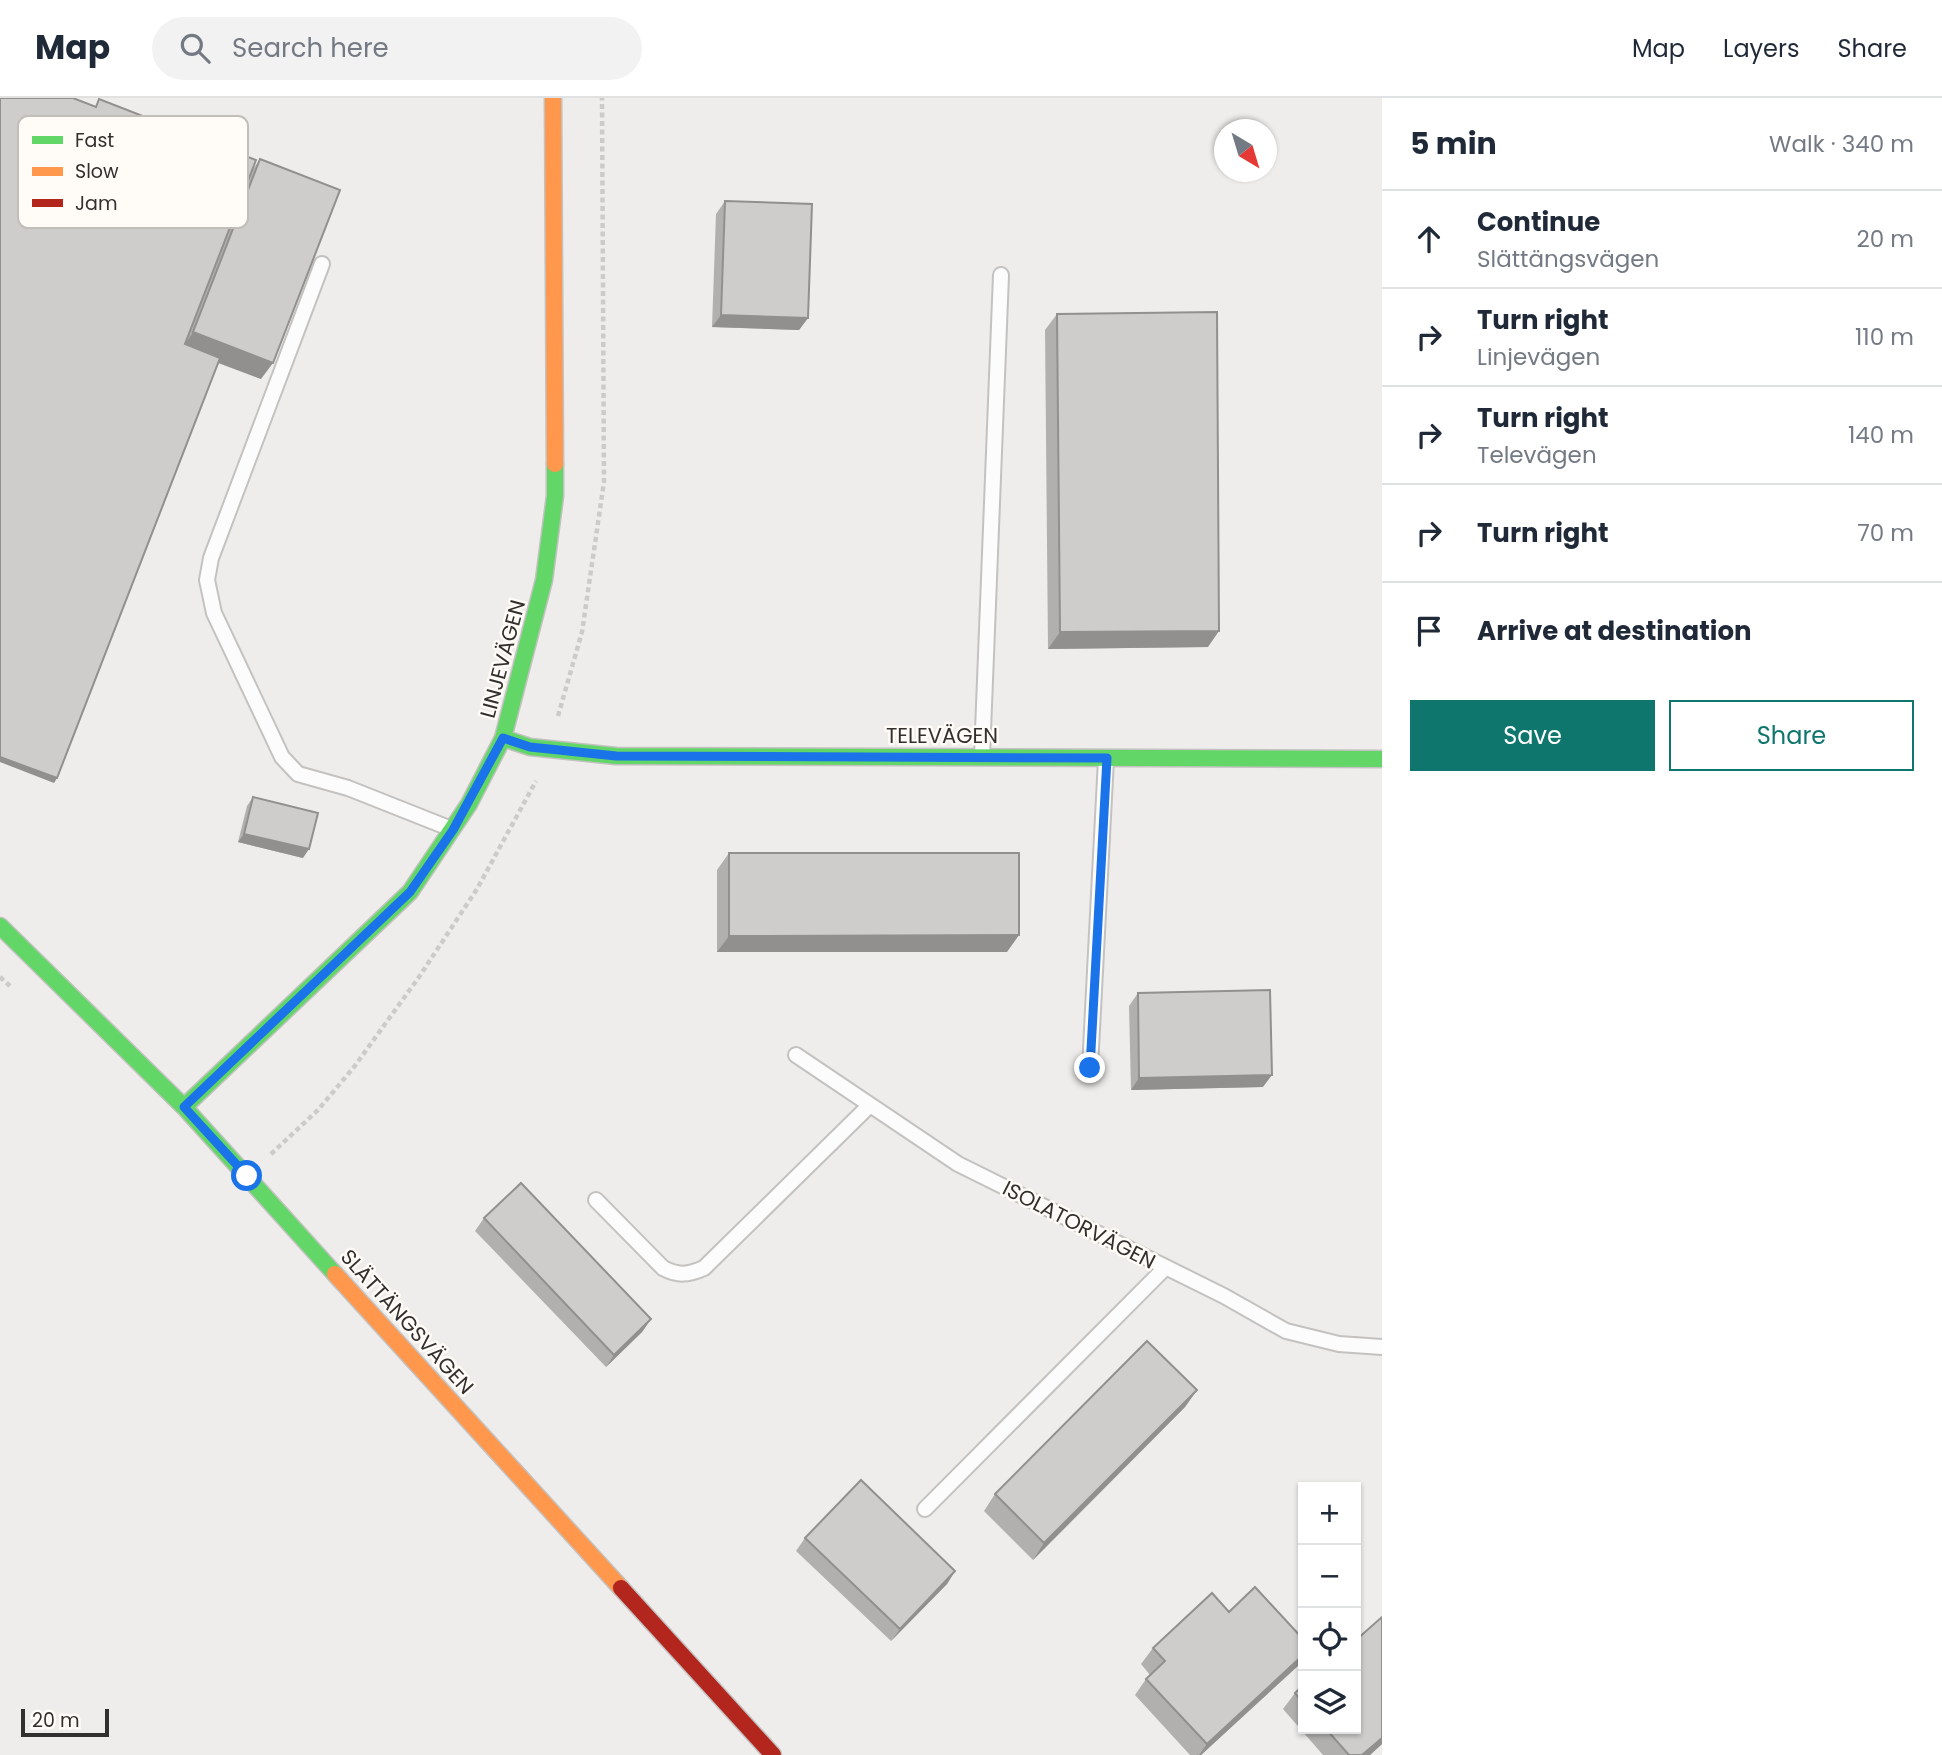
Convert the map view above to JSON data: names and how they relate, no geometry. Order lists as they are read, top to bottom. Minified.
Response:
{"streets":{"street":["LINJEVÄGEN","TELEVÄGEN","SLÄTTÄNGSVÄGEN"],"lane":["ISOLATORVÄGEN"]},"crossings":[["LINJEVÄGEN","TELEVÄGEN"],["LINJEVÄGEN","SLÄTTÄNGSVÄGEN"]],"legend":["Fast","Slow","Jam"],"scale_bar":"20 m","north":"bottom right","page":{"header":"Map","search":"Search here","nav":["Map","Layers","Share"],"heading":["5 min","Walk · 340 m"],"list":[["Continue","Slättängsvägen","20 m"],["Turn right","Linjevägen","110 m"],["Turn right","Televägen","140 m"],["Turn right","70 m"],"Arrive at destination"],"buttons":["Save","Share"],"map_buttons":["+","−"],"scale":"20 m"}}
